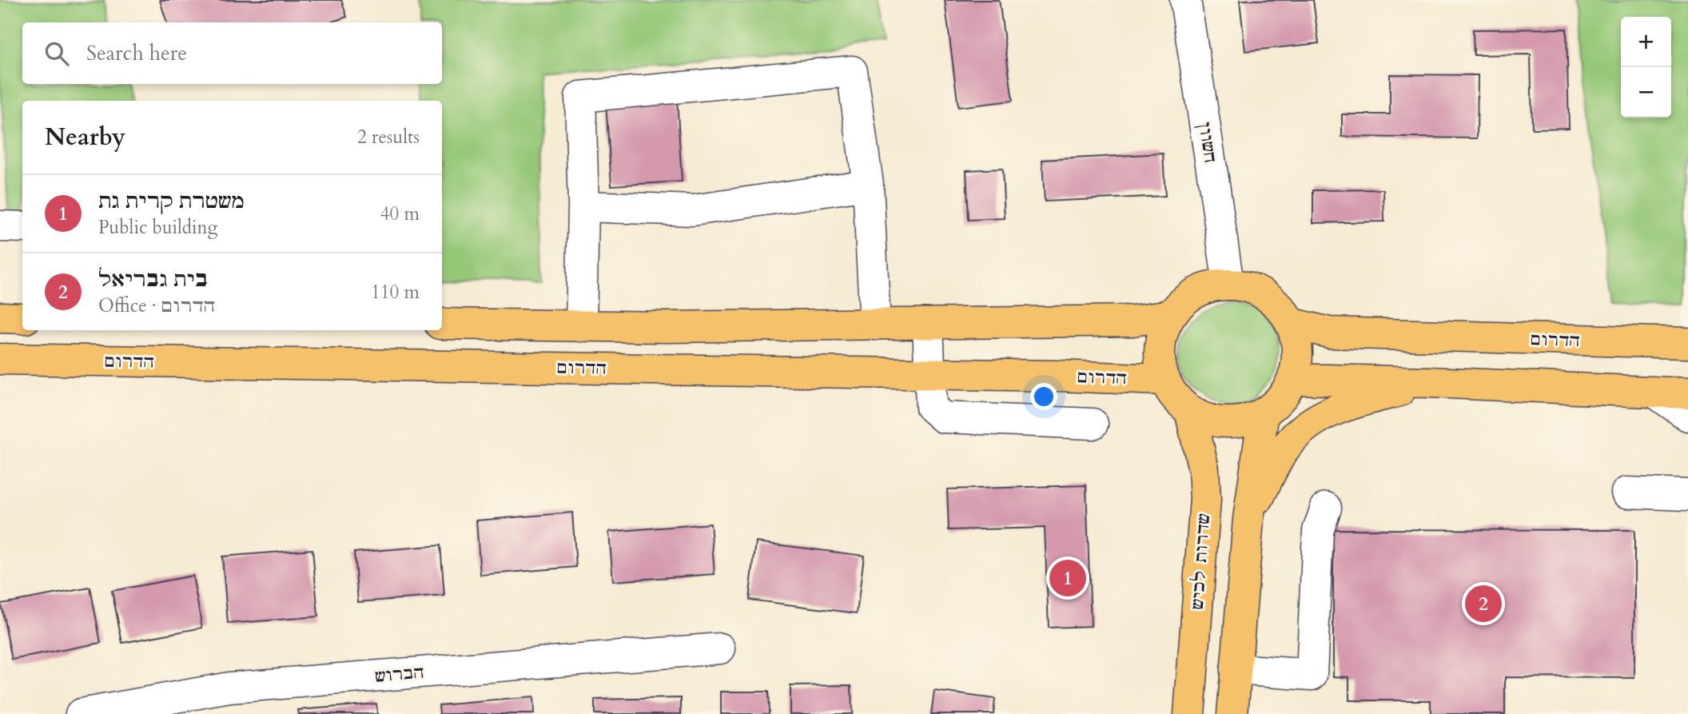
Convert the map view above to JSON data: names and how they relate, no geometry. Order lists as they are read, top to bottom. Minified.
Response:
{"streets":{"main road":["הדרום","שדרות לכיש"],"street":["חשוון","הברוש"]},"crossings":[["חשוון","הדרום"],["חשוון","שדרות לכיש"],["הדרום","שדרות לכיש"]],"page":{"map_buttons":["+","−"],"search":"Search here","heading":["Nearby","2 results"],"list":[{"mark":"1","name":"משטרת קרית גת","note":"Public building","value":"40 m"},{"mark":"2","name":"בית גבריאל","note":"Office · הדרום","value":"110 m"}],"pins":["1","2"]}}
